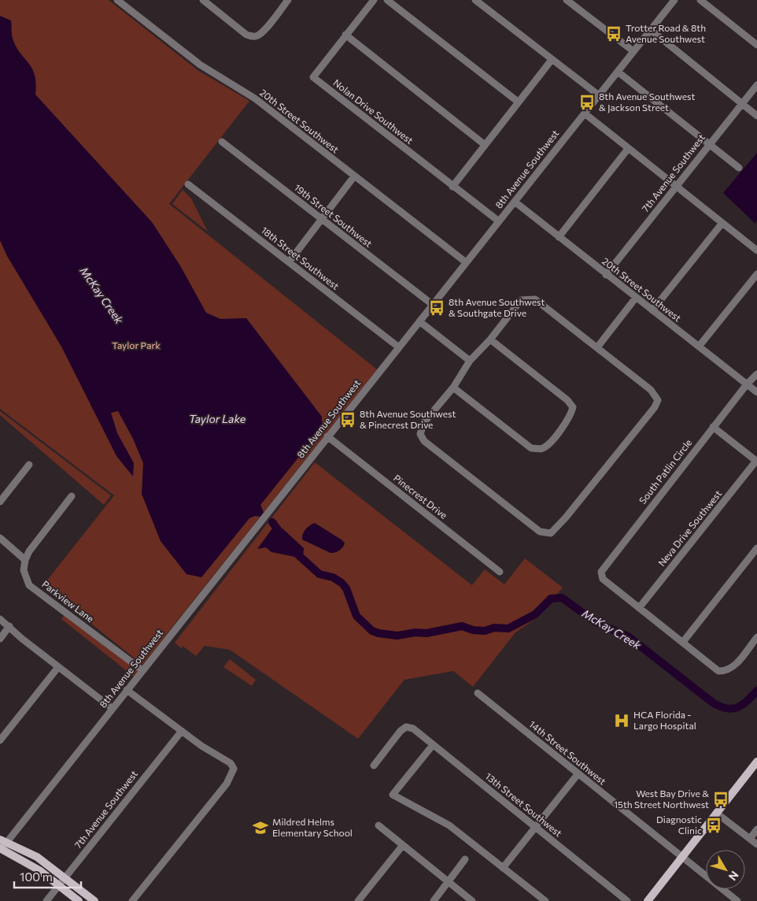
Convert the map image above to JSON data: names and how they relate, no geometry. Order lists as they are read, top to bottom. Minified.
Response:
{"streets":{"street":["Nolan Drive Southwest","20th Street Southwest","8th Avenue Southwest","7th Avenue Southwest","19th Street Southwest","18th Street Southwest","South Patlin Circle","Pinecrest Drive","Neva Drive Southwest","Parkview Lane","14th Street Southwest","13th Street Southwest"]},"crossings":[["Nolan Drive Southwest","8th Avenue Southwest"],["20th Street Southwest","8th Avenue Southwest"],["20th Street Southwest","7th Avenue Southwest"],["20th Street Southwest","South Patlin Circle"],["8th Avenue Southwest","19th Street Southwest"],["8th Avenue Southwest","18th Street Southwest"],["8th Avenue Southwest","Pinecrest Drive"],["8th Avenue Southwest","Parkview Lane"],["South Patlin Circle","Neva Drive Southwest"]],"water":["McKay Creek","Taylor Lake"],"parks":["Taylor Park"],"places":{"bus stop":["Trotter Road & 8th Avenue Southwest","8th Avenue Southwest & Jackson Street","8th Avenue Southwest & Southgate Drive","8th Avenue Southwest & Pinecrest Drive","West Bay Drive & 15th Street Northwest","Diagnostic Clinic"],"hospital":["HCA Florida - Largo Hospital"],"school or university":["Mildred Helms Elementary School"]},"scale_bar":"100 m","north":"bottom right"}
